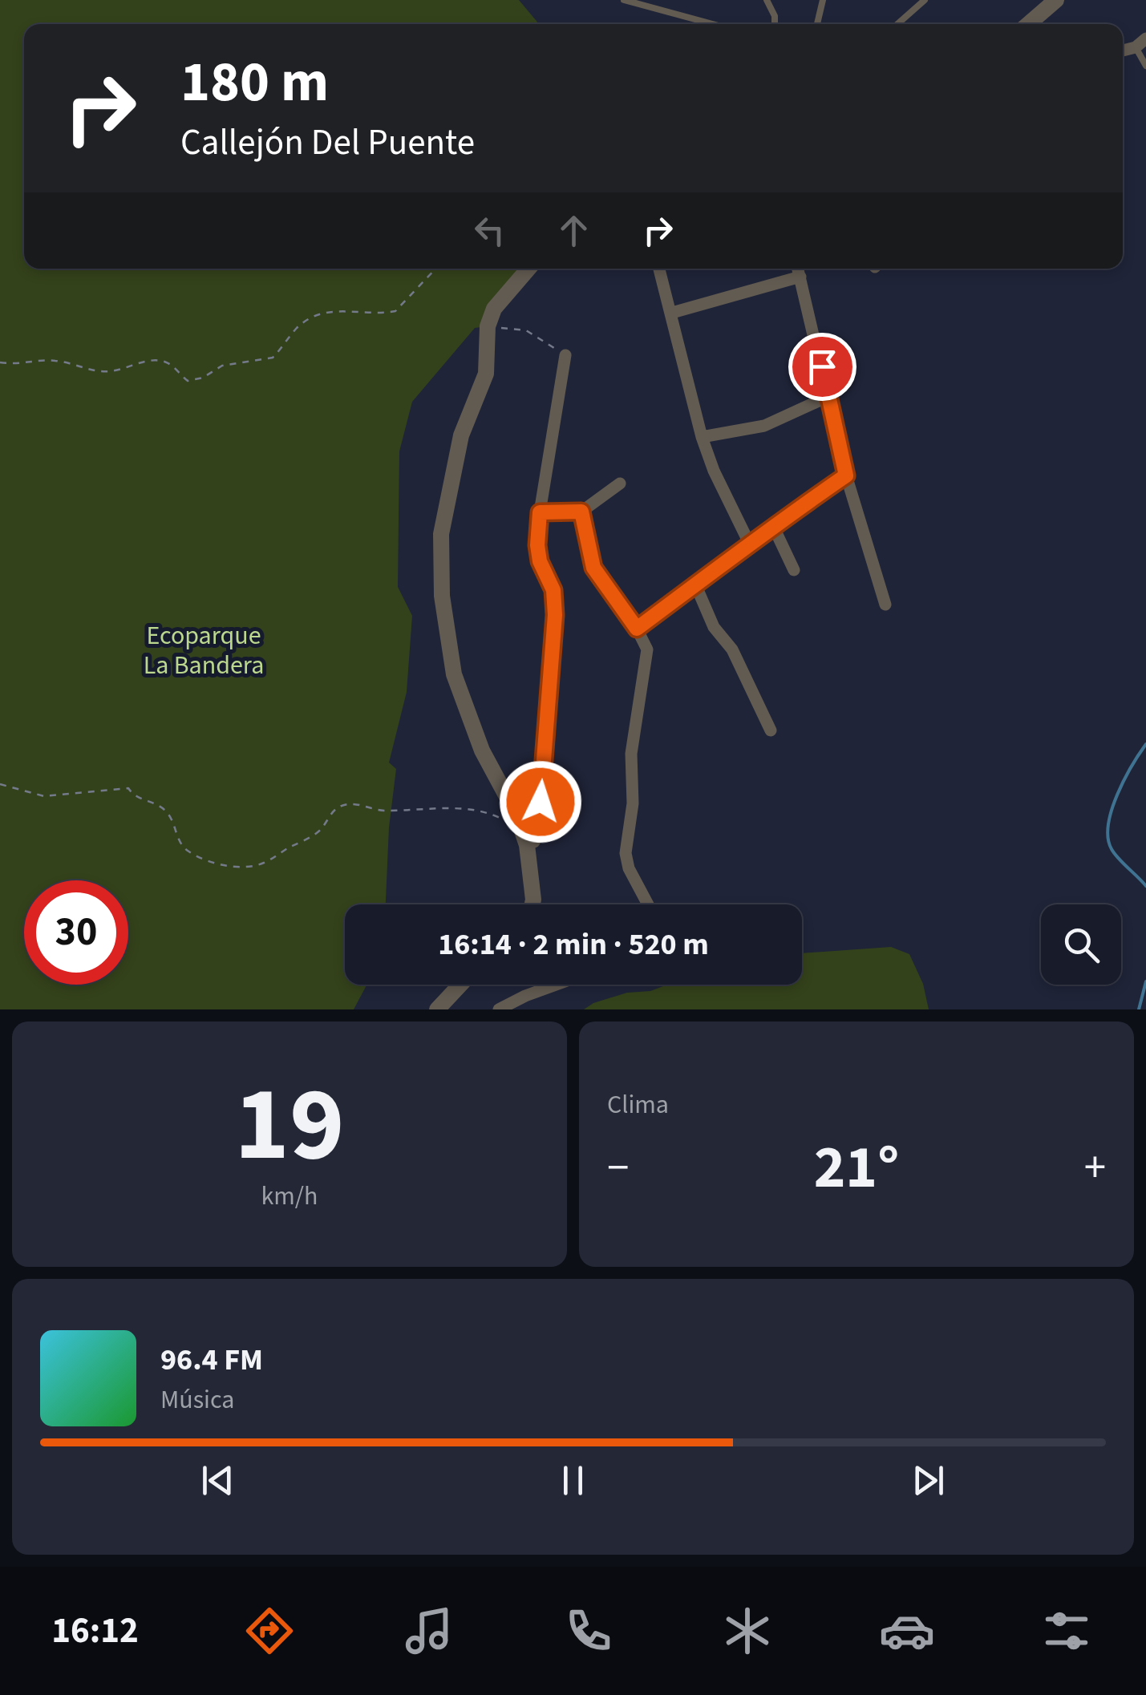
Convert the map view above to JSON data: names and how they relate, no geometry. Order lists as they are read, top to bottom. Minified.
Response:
{"parks":["Ecoparque La Bandera"],"page":{"turn":["180 m","Callejón Del Puente"],"limit":"30","trip":"16:14 · 2 min · 520 m","tile":[["19","km/h"],"Clima"],"heat":["−","21°","+"],"song":["96.4 FM","Música"],"tabs":"16:12"}}
